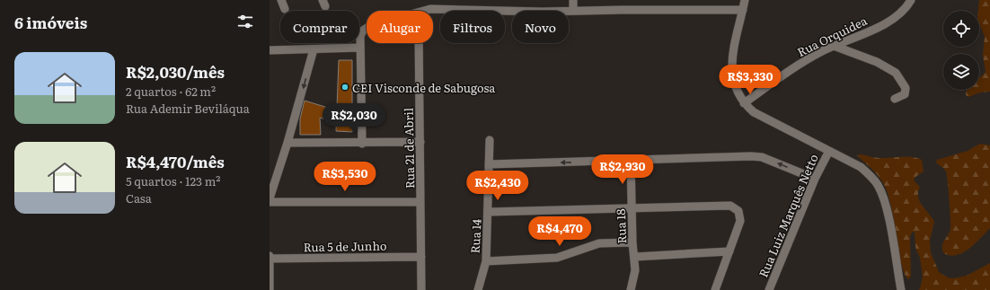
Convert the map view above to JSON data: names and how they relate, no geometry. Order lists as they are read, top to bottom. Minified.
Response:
{"streets":{"street":["Rua Orquidea","Rua 21 de Abril","Rua Luiz Marquês Netto","Rua 18","Rua 14","Rua 5 de Junho"]},"crossings":[["Rua 21 de Abril","Rua 5 de Junho"]],"places":["CEI Visconde de Sabugosa"],"page":{"heading":"6 imóveis","chip":["Comprar","Alugar","Filtros","Novo"],"list":[{"name":"R$2,030/mês","note":"2 quartos · 62 m² · Rua Ademir Beviláqua"},{"name":"R$4,470/mês","note":"5 quartos · 123 m² · Casa"}],"price":["R$3,330","R$2,030","R$2,930","R$3,530","R$2,430","R$4,470"]}}
